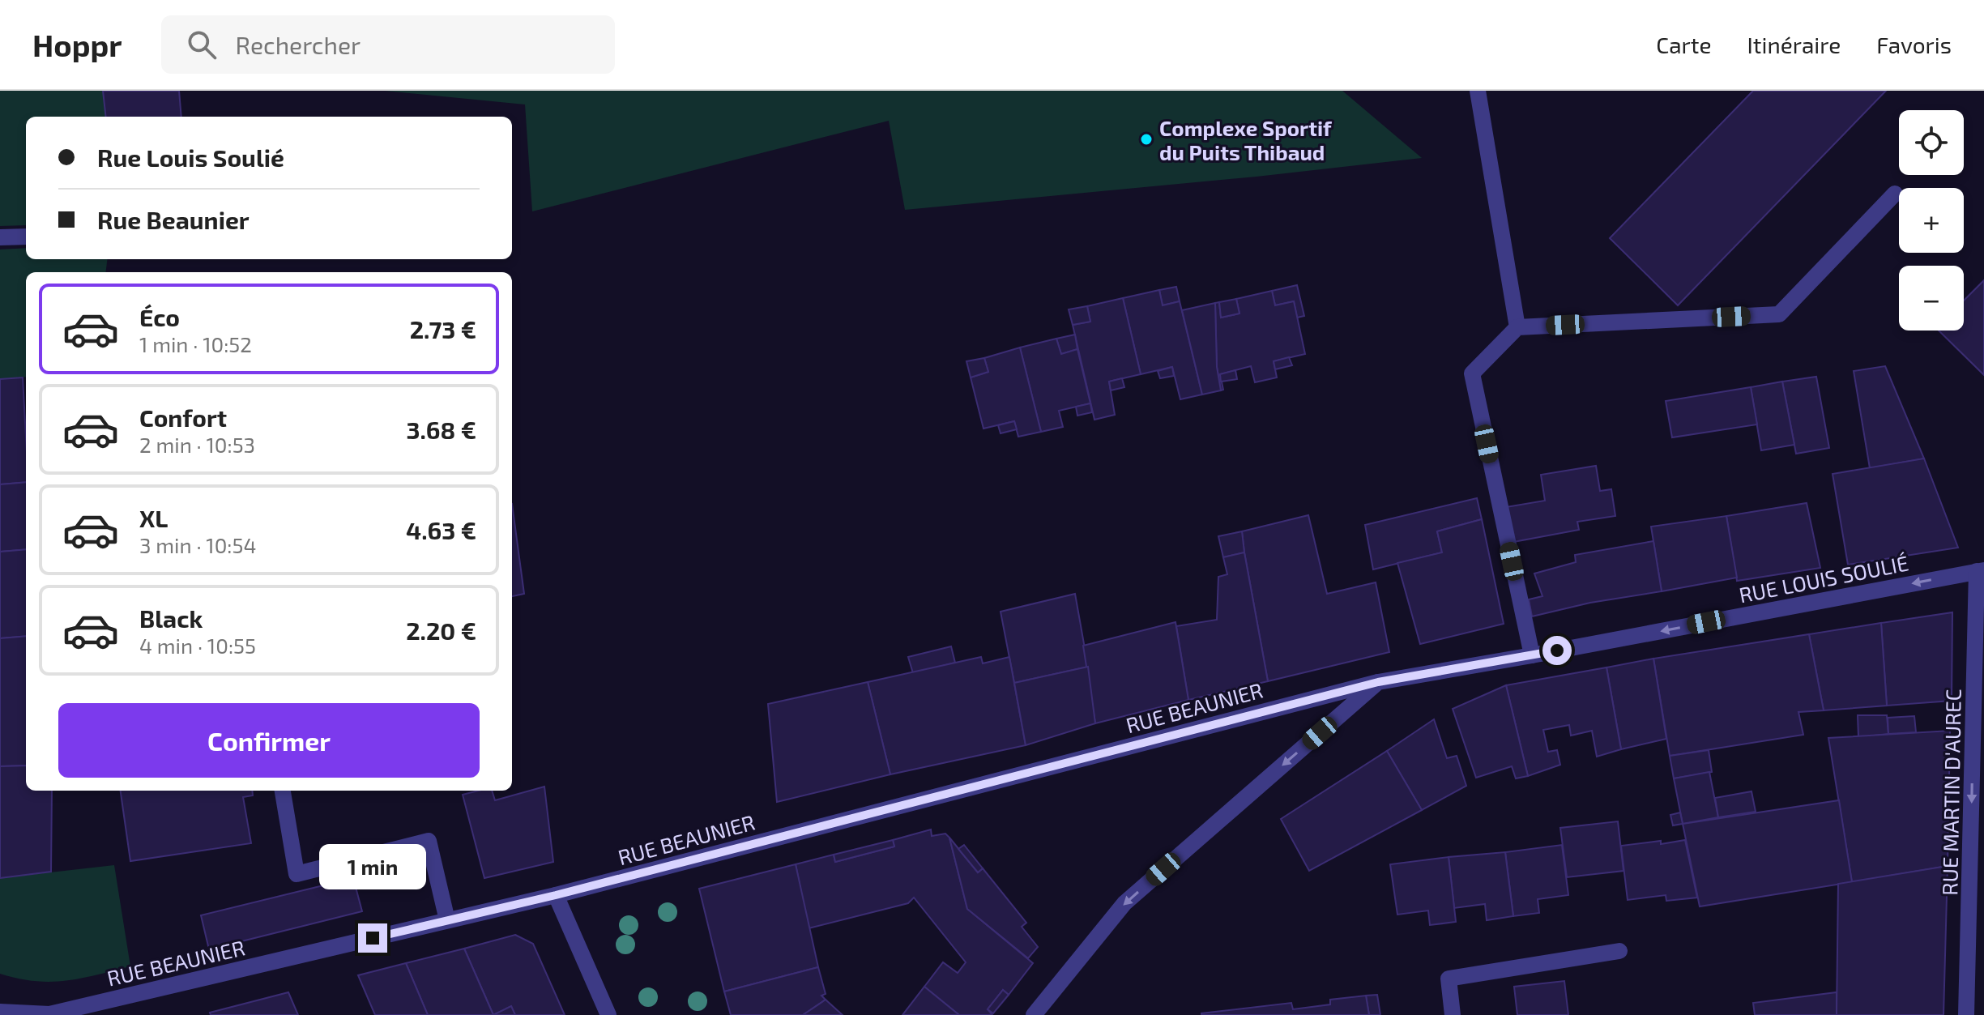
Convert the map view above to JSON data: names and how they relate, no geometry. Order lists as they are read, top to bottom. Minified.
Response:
{"streets":{"street":["RUE LOUIS SOULIÉ","RUE BEAUNIER","RUE MARTIN D'AUREC"]},"crossings":[["RUE LOUIS SOULIÉ","RUE BEAUNIER"],["RUE LOUIS SOULIÉ","RUE MARTIN D'AUREC"]],"one_way":["RUE LOUIS SOULIÉ","RUE MARTIN D'AUREC"],"places":["Complexe Sportif du Puits Thibaud"],"page":{"header":"Hoppr","search":"Rechercher","nav":["Carte","Itinéraire","Favoris"],"map_buttons":["+","−"],"banner":["Rue Louis Soulié","Rue Beaunier"],"list":[{"name":"Éco","note":"1 min · 10:52","value":"2.73 €"},{"name":"Confort","note":"2 min · 10:53","value":"3.68 €"},{"name":"XL","note":"3 min · 10:54","value":"4.63 €"},{"name":"Black","note":"4 min · 10:55","value":"2.20 €"}],"buttons":"Confirmer","bubble":"1 min"}}
